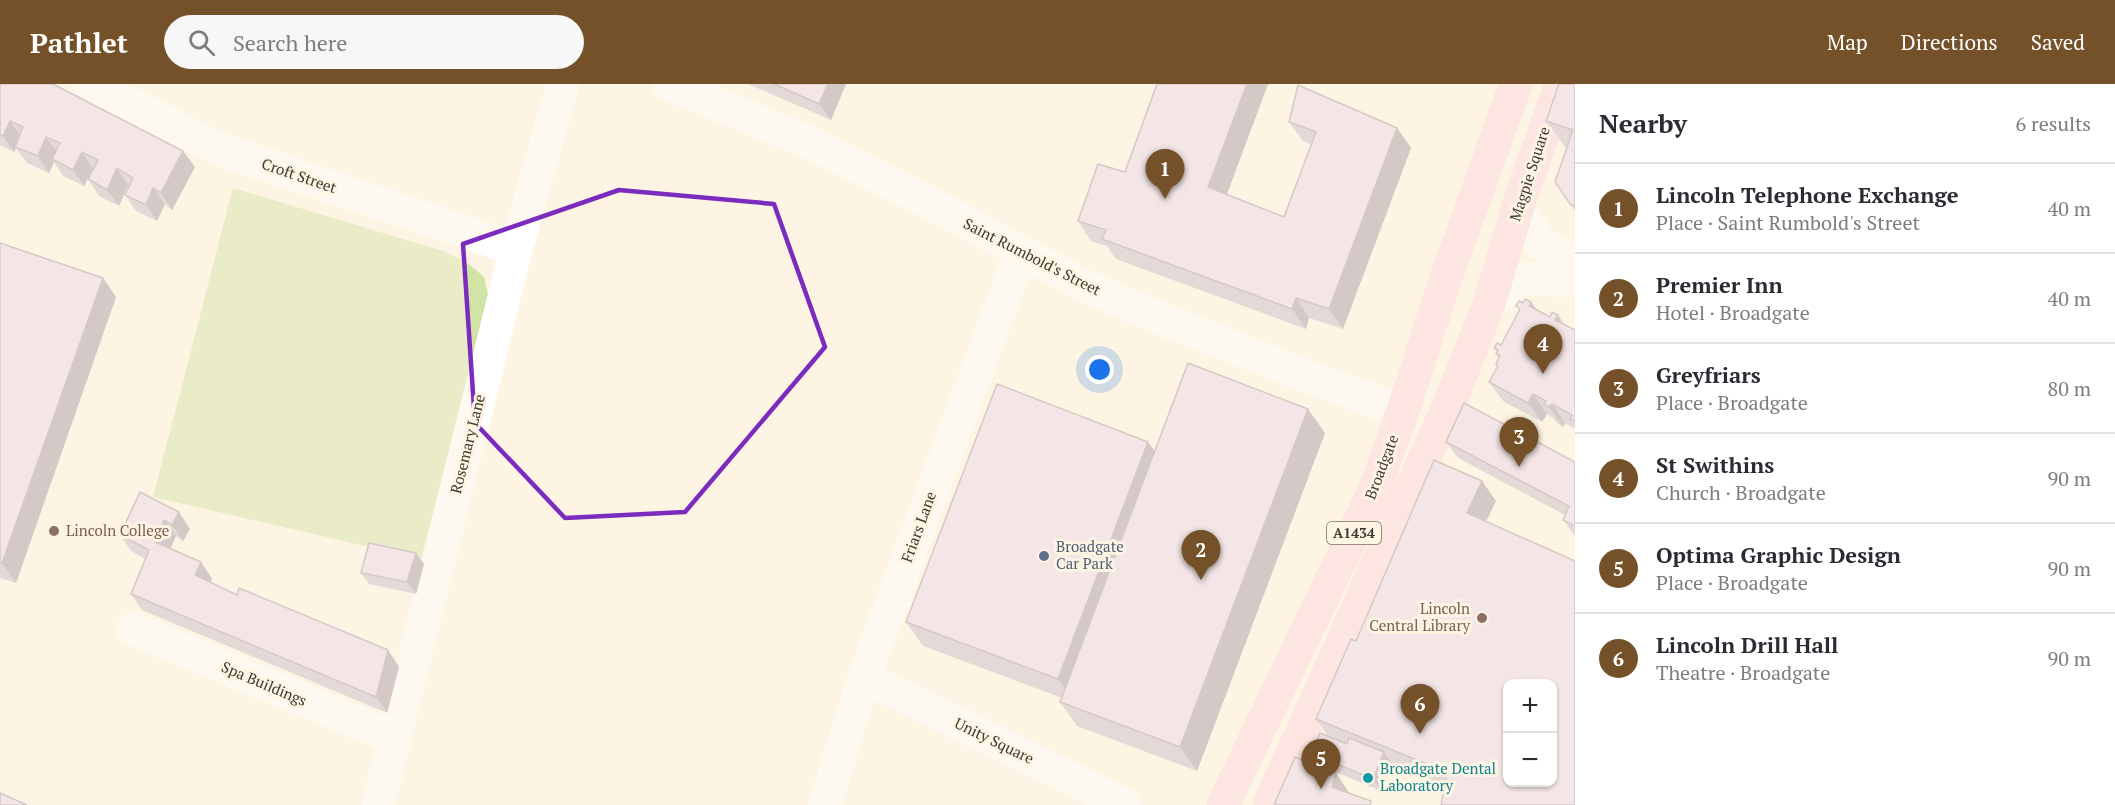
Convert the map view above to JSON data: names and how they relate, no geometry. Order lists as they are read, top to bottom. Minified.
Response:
{"streets":{"main road":["Magpie Square","Broadgate","A1434"],"street":["Croft Street","Saint Rumbold's Street","Rosemary Lane","Friars Lane","Spa Buildings","Unity Square"]},"crossings":[["Magpie Square","A1434"],["Croft Street","Rosemary Lane"],["Saint Rumbold's Street","Broadgate"],["Saint Rumbold's Street","Friars Lane"],["Rosemary Lane","Spa Buildings"],["Friars Lane","Unity Square"]],"places":["Lincoln College","Broadgate Car Park","Lincoln Central Library","Broadgate Dental Laboratory"],"page":{"header":"Pathlet","search":"Search here","nav":["Map","Directions","Saved"],"heading":["Nearby","6 results"],"pins":["1","4","3","2","6","5"],"list":[{"mark":"1","name":"Lincoln Telephone Exchange","note":"Place · Saint Rumbold's Street","value":"40 m"},{"mark":"2","name":"Premier Inn","note":"Hotel · Broadgate","value":"40 m"},{"mark":"3","name":"Greyfriars","note":"Place · Broadgate","value":"80 m"},{"mark":"4","name":"St Swithins","note":"Church · Broadgate","value":"90 m"},{"mark":"5","name":"Optima Graphic Design","note":"Place · Broadgate","value":"90 m"},{"mark":"6","name":"Lincoln Drill Hall","note":"Theatre · Broadgate","value":"90 m"}],"map_buttons":["+","−"]}}
